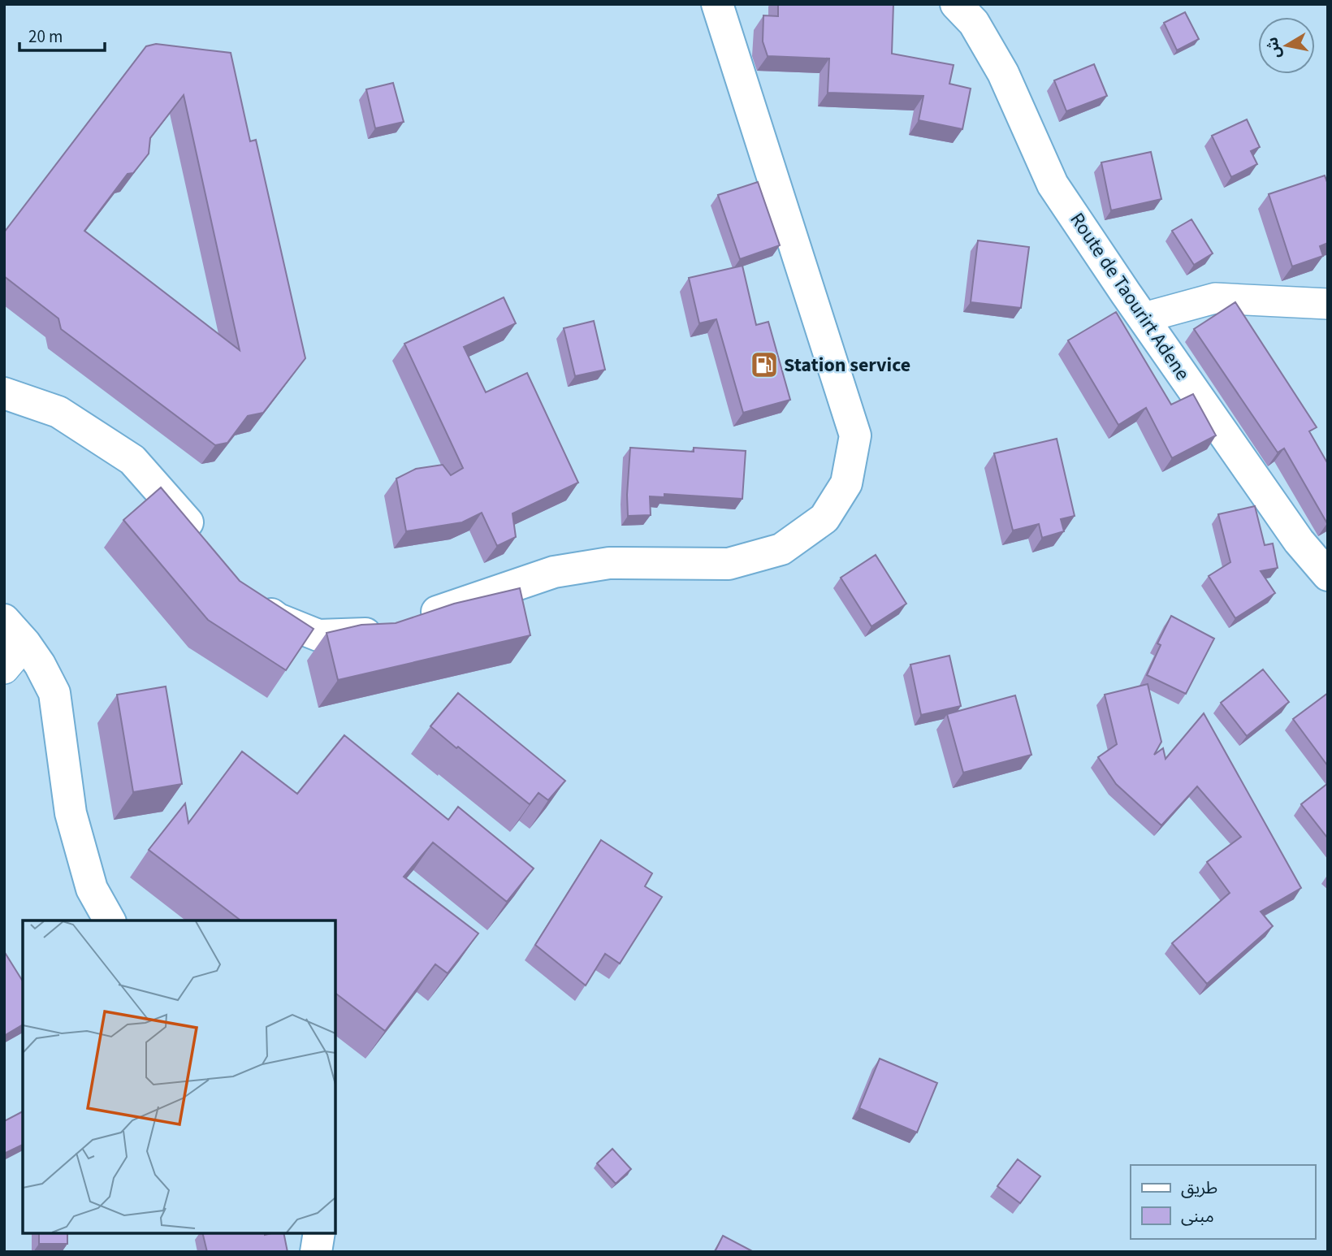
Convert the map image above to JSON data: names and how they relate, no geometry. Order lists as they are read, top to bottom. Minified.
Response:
{"streets":{"main road":["Route de Taourirt Adene"]},"places":{"fuel station":["Station service"]},"legend":["طريق","مبنى"],"scale_bar":"20 m","north":"left"}
